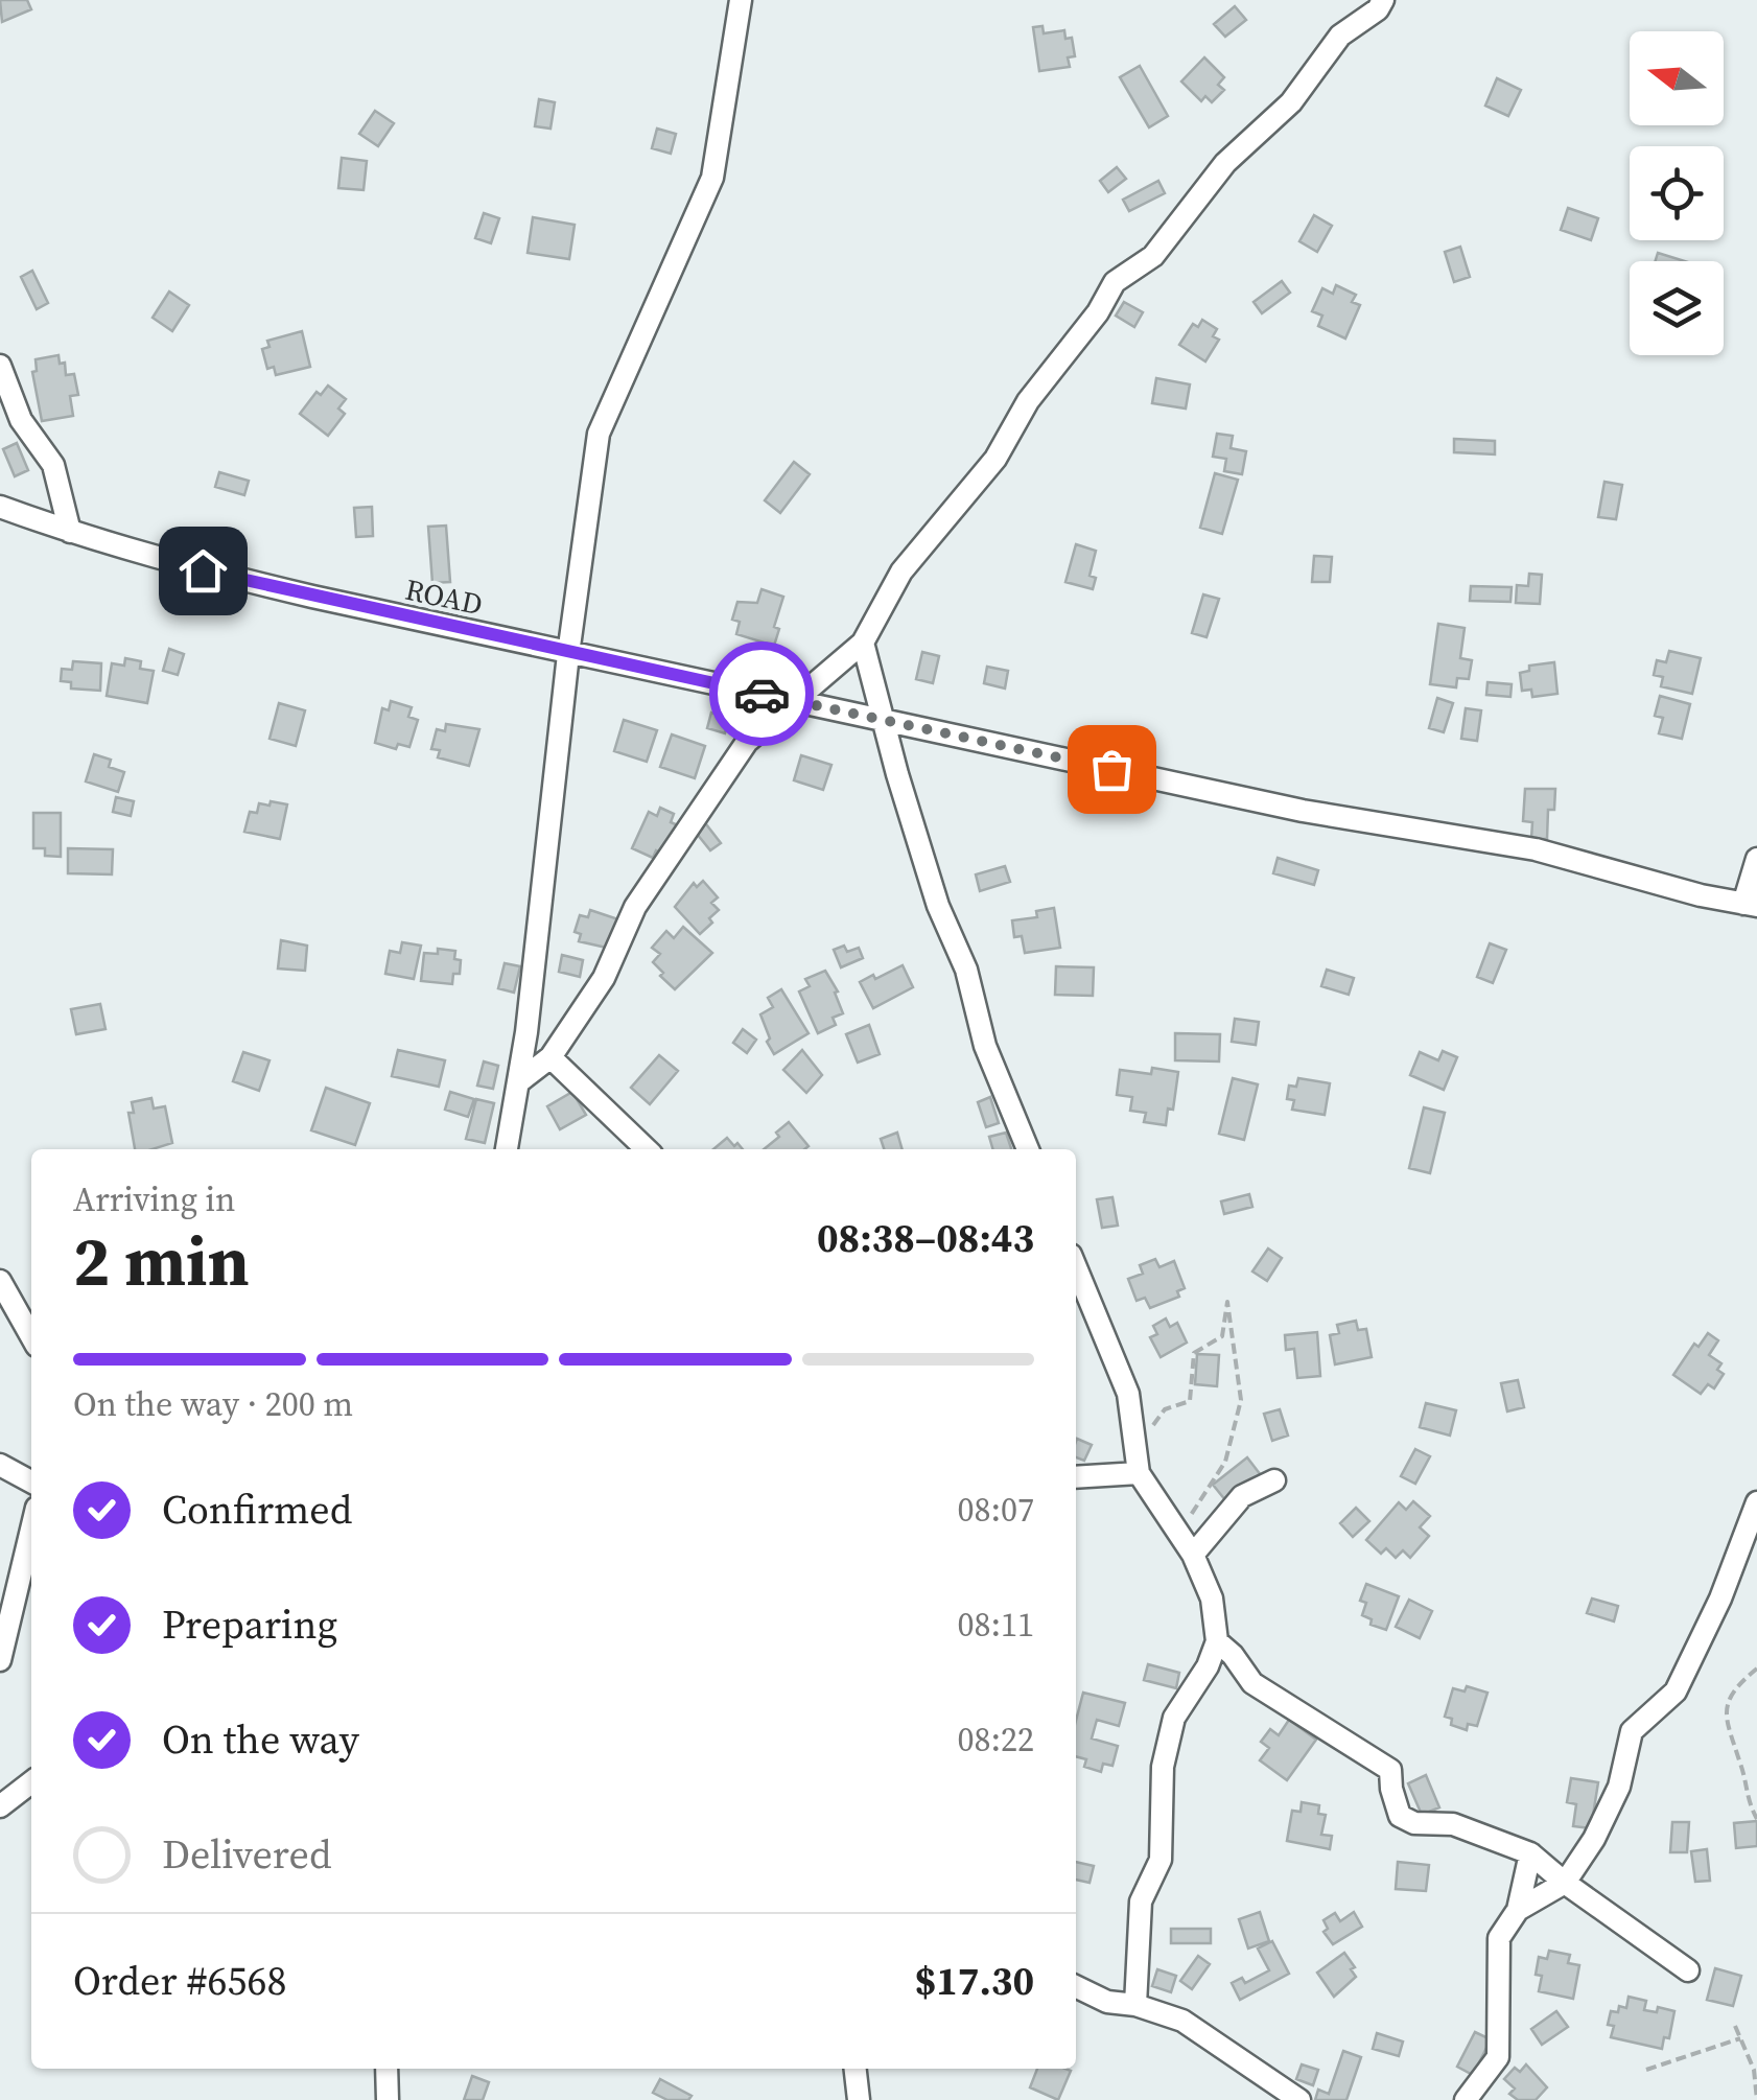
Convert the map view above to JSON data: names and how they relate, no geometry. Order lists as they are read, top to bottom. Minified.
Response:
{"streets":{"street":["ROAD"]},"north":"left","page":{"heading":["2 min","Arriving in","08:38–08:43"],"panel":["Order #6568","$17.30"],"bar":"On the way · 200 m","list":[["Confirmed","08:07"],["Preparing","08:11"],["On the way","08:22"],"Delivered"]}}
